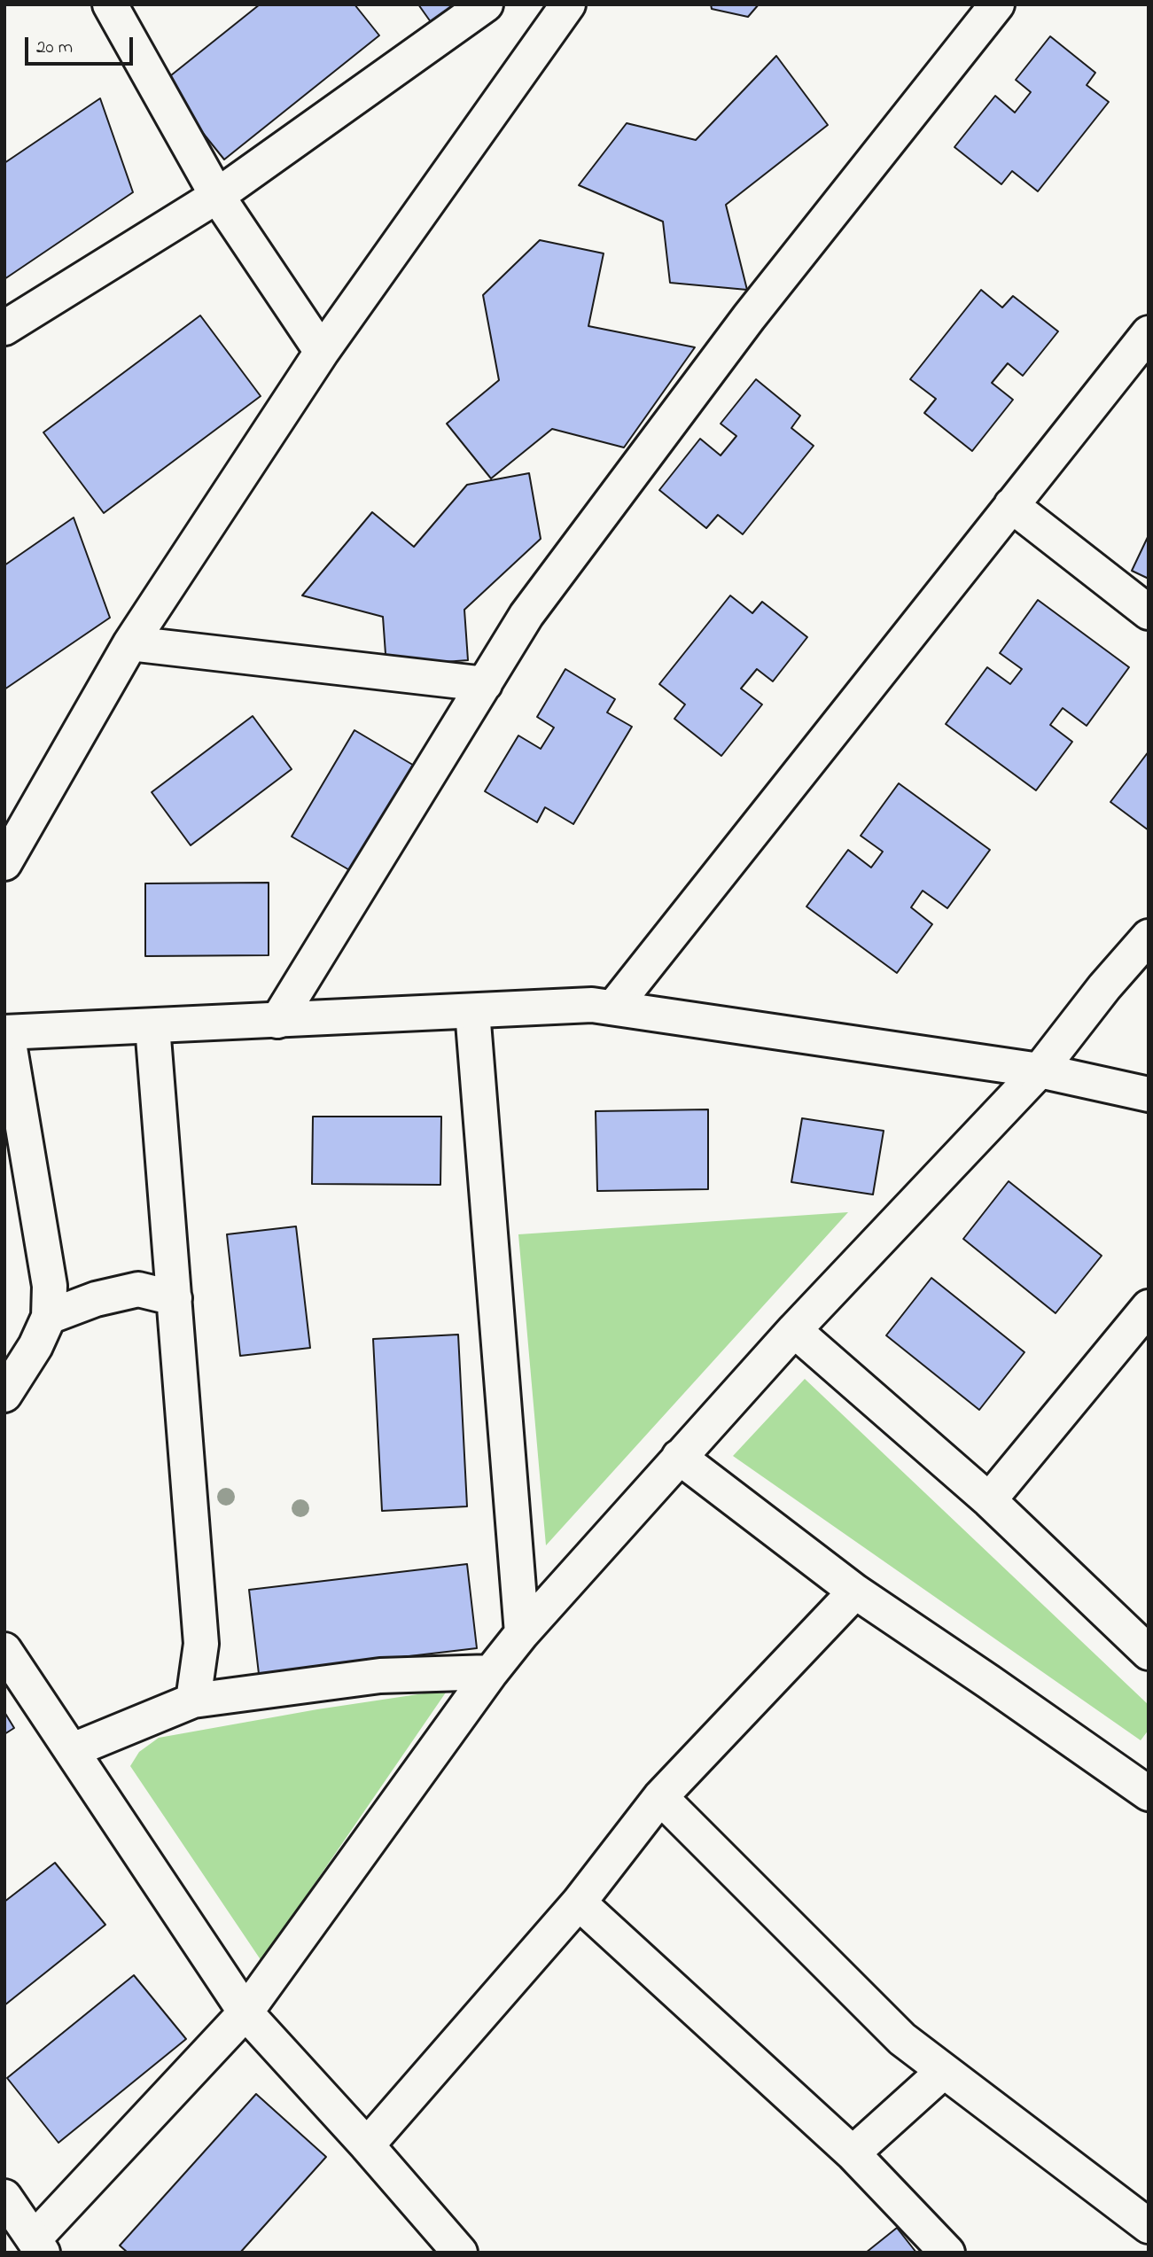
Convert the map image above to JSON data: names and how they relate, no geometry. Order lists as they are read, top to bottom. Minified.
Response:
{"scale_bar":"20 m"}
